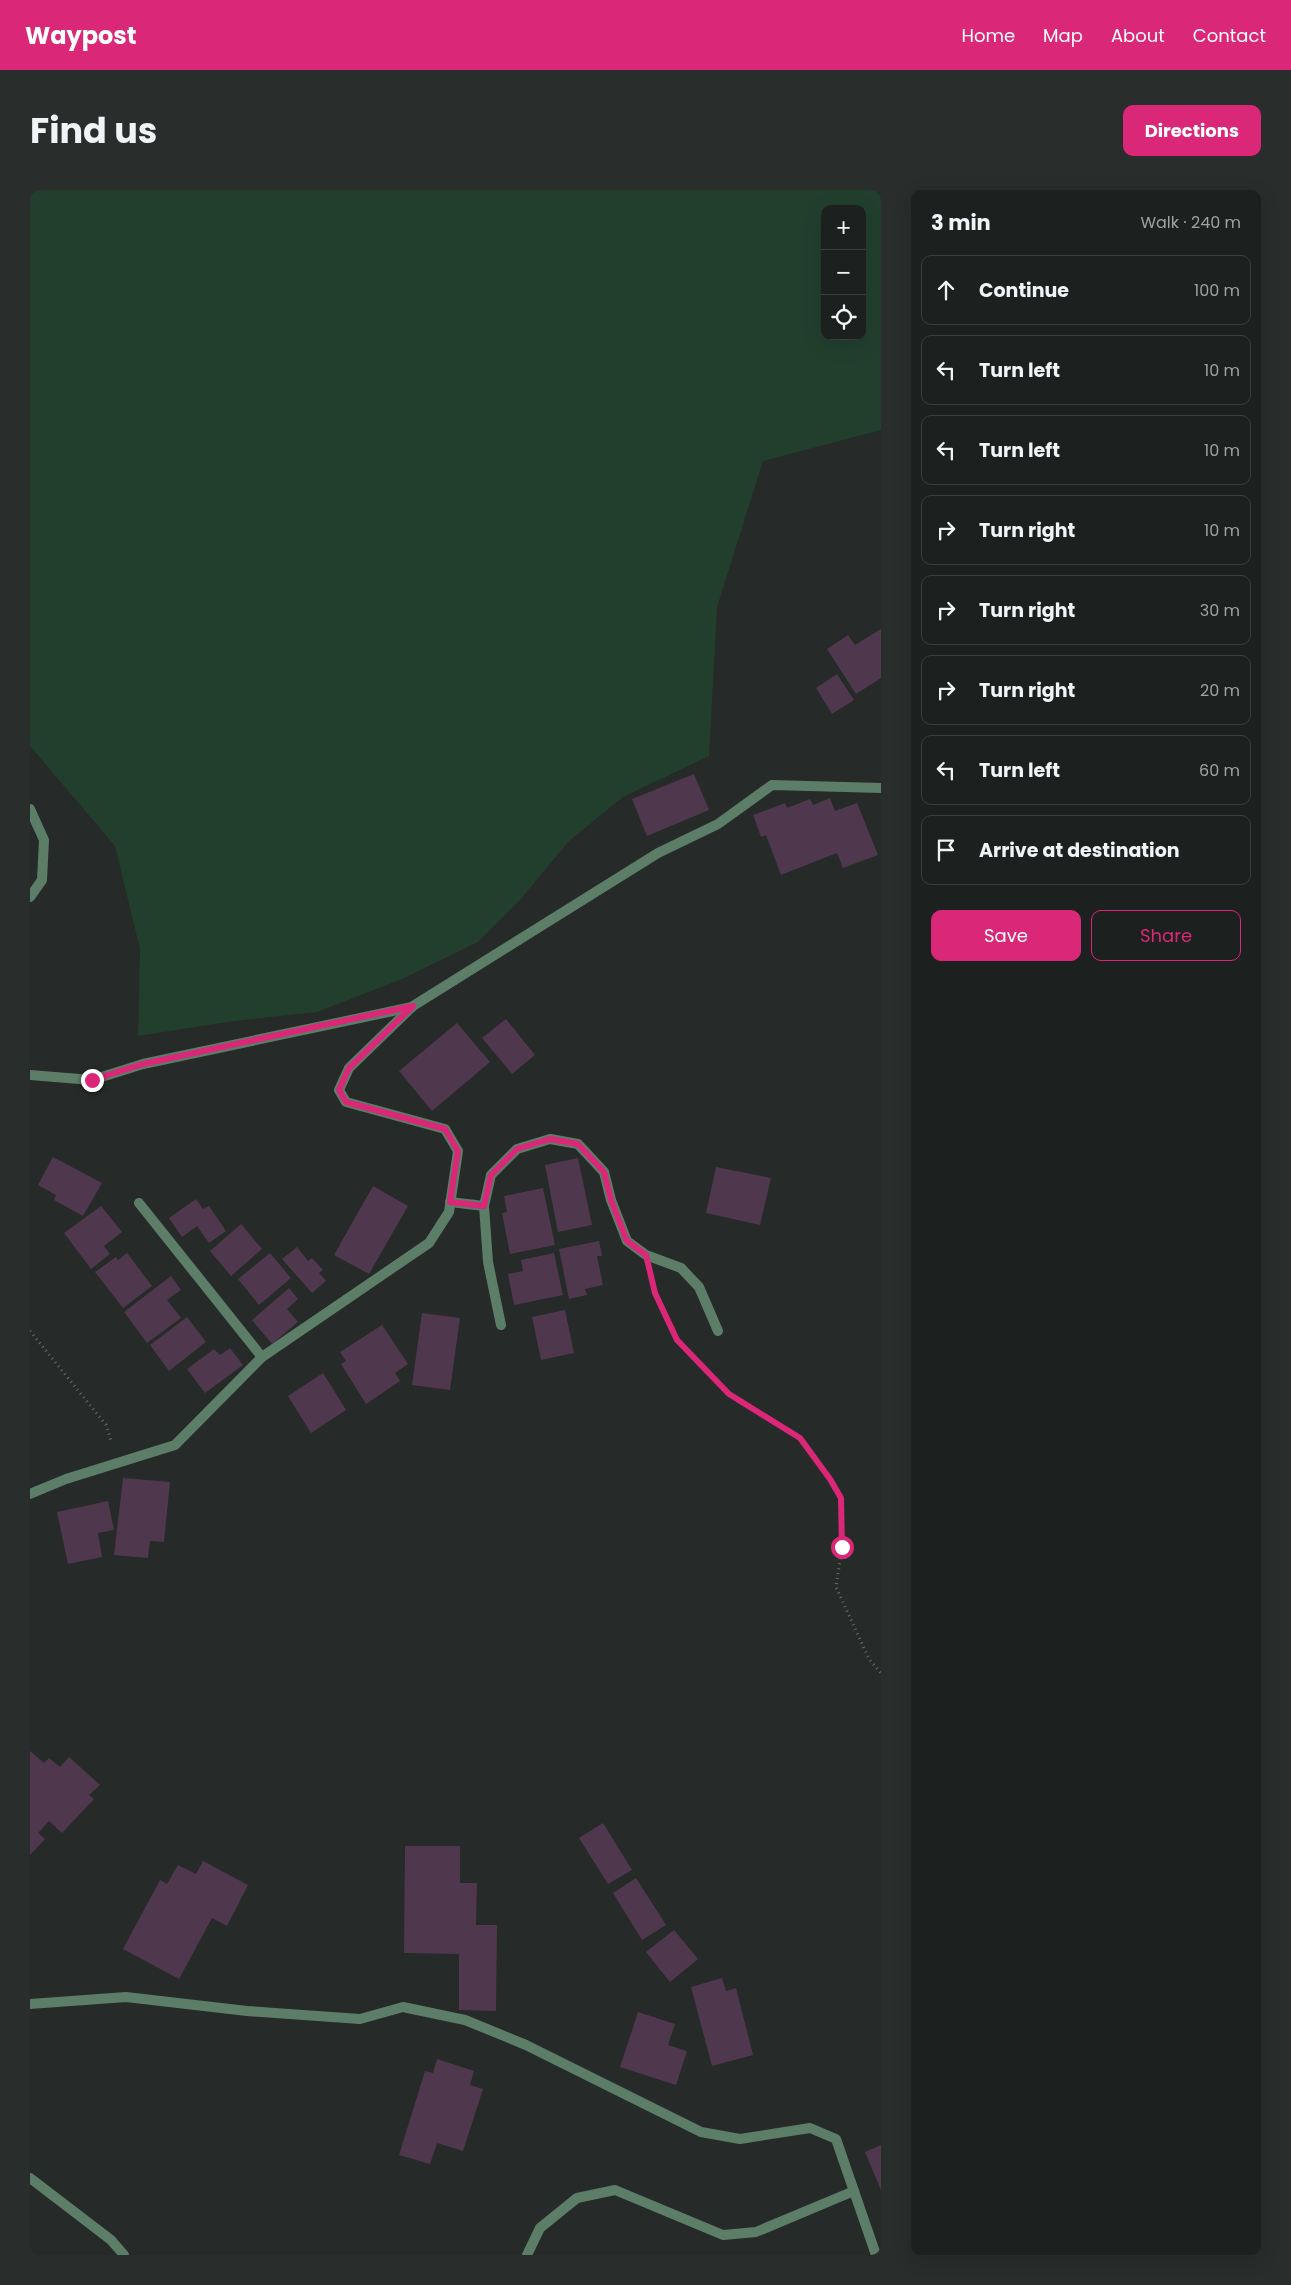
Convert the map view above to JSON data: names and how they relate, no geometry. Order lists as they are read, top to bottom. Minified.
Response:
{"page":{"header":"Waypost","nav":["Home","Map","About","Contact"],"title":"Find us","buttons":["Directions",["Save","Share"]],"heading":["3 min","Walk · 240 m"],"map_buttons":["+","−"],"list":[["Continue","100 m"],["Turn left","10 m"],["Turn left","10 m"],["Turn right","10 m"],["Turn right","30 m"],["Turn right","20 m"],["Turn left","60 m"],"Arrive at destination"]}}
